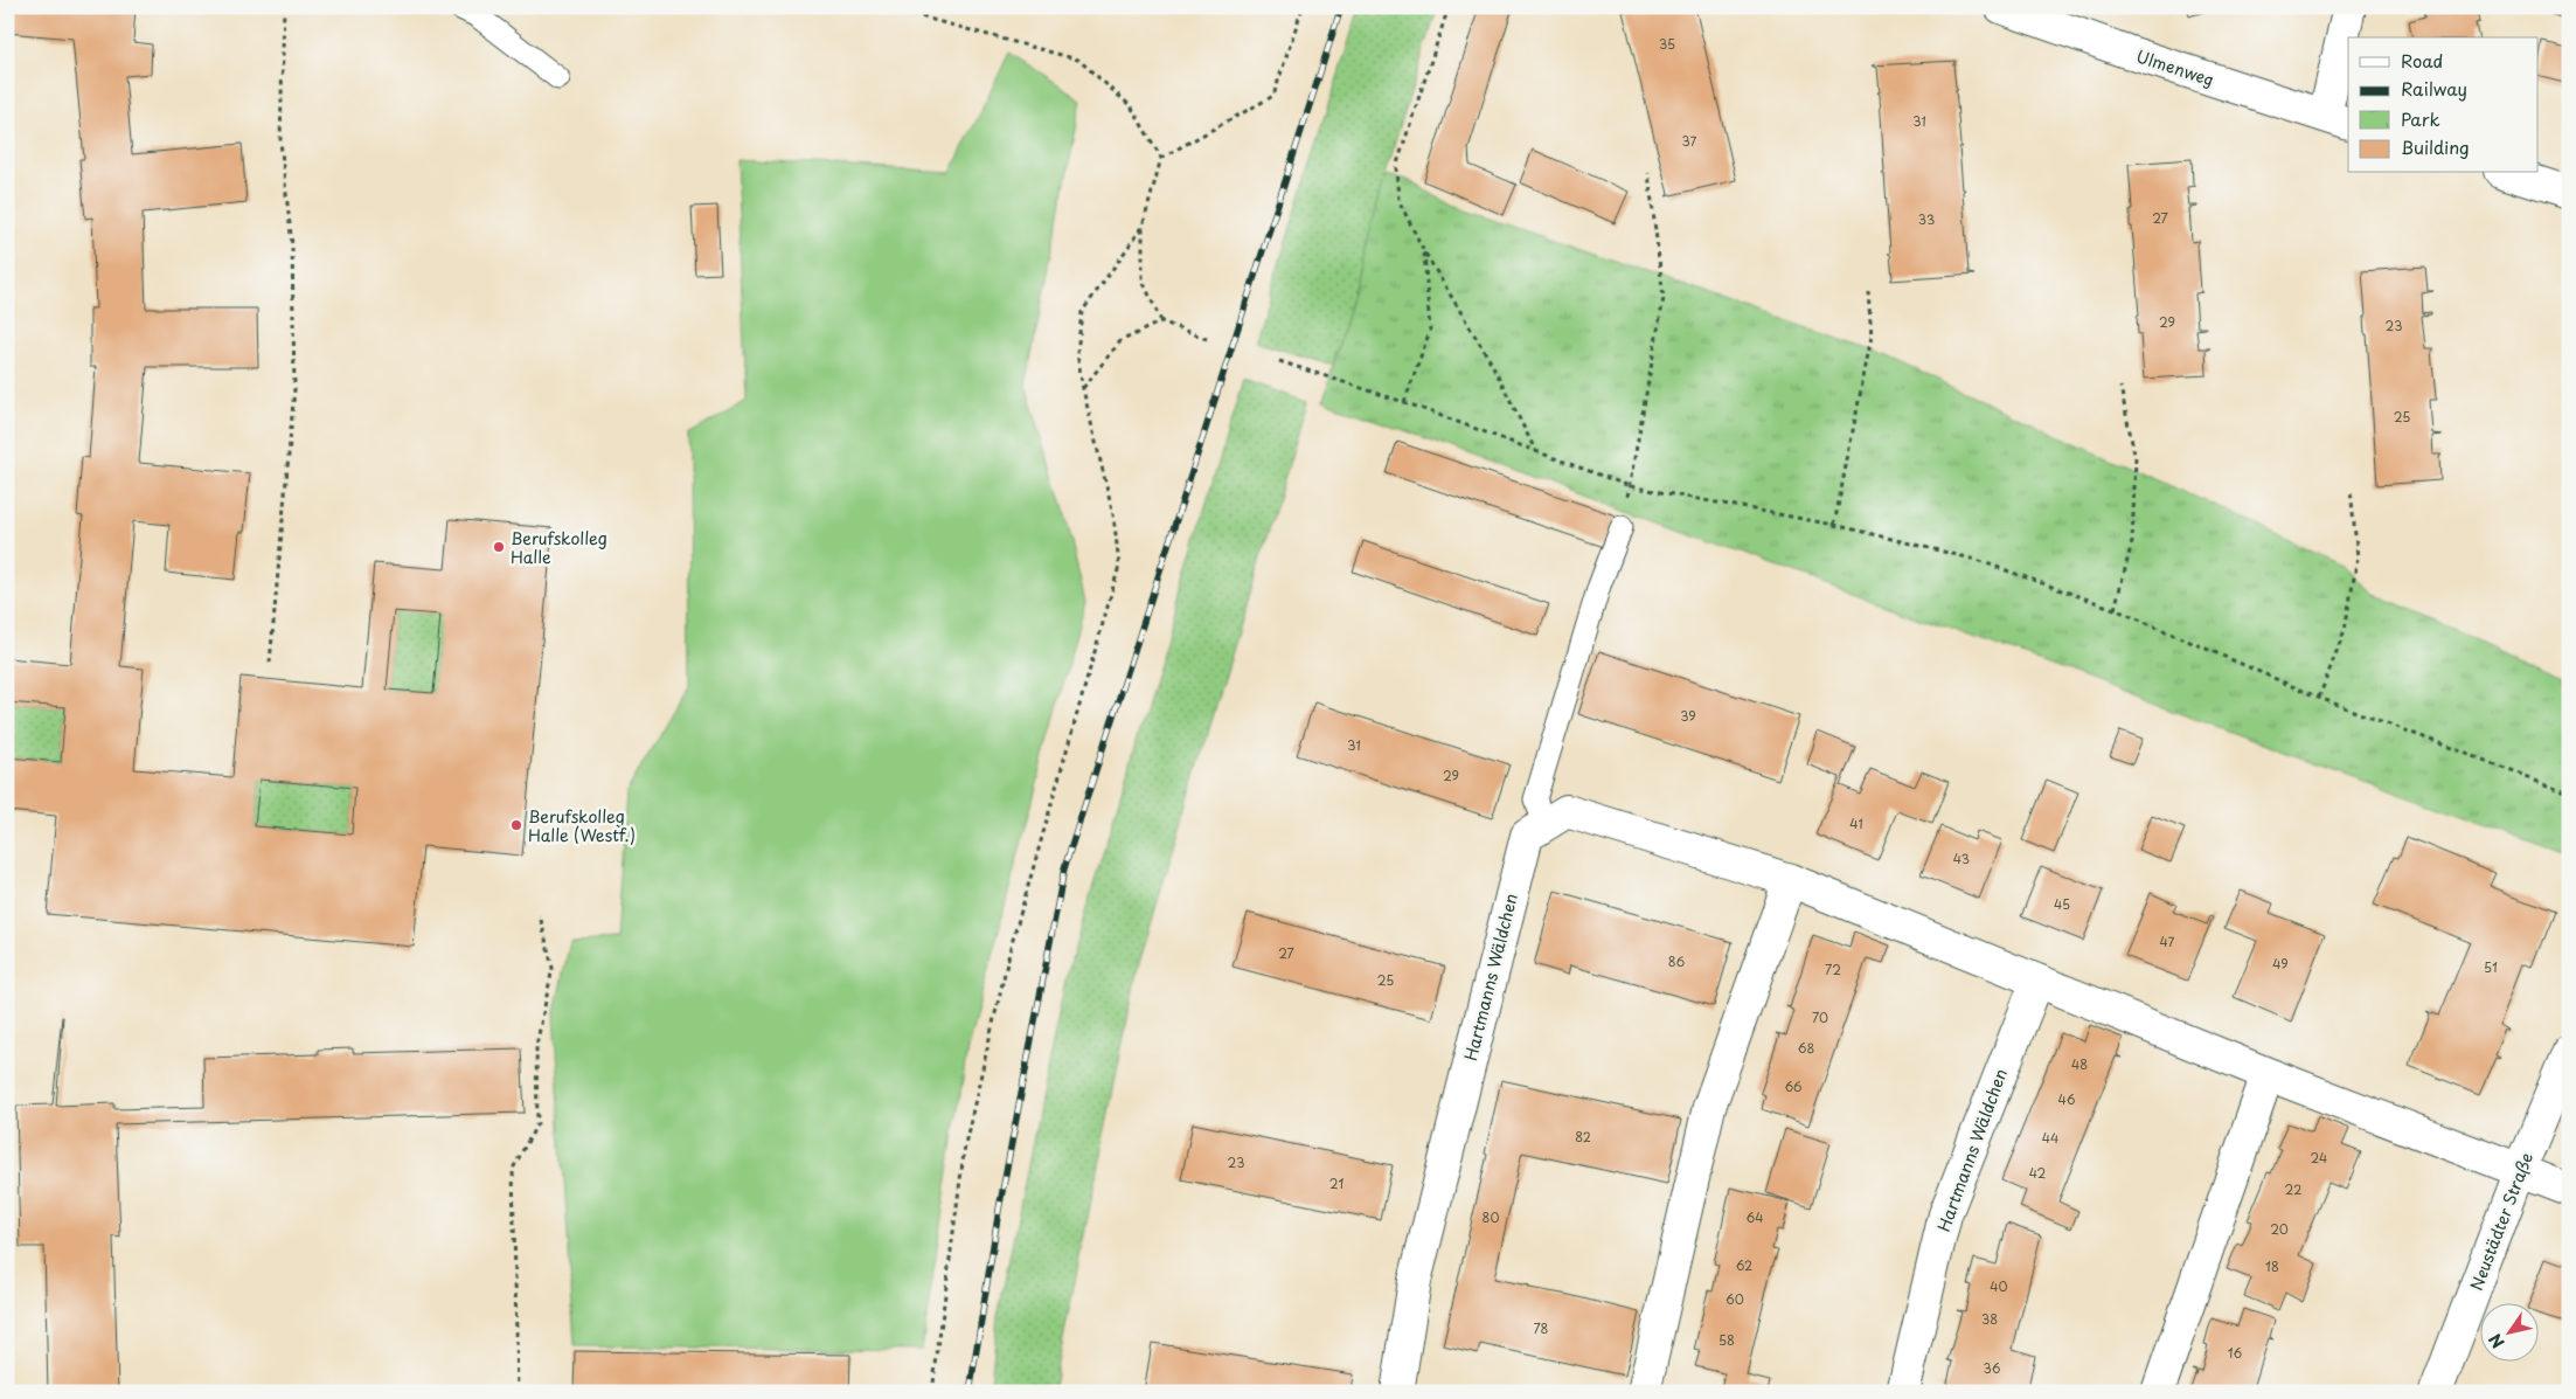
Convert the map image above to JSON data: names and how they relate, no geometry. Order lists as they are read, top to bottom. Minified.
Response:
{"streets":{"street":["Ulmenweg","Hartmanns Wäldchen","Neustädter Straße"]},"crossings":[["Hartmanns Wäldchen","Neustädter Straße"]],"places":["Berufskolleg Halle","Berufskolleg Halle (Westf.)"],"house_numbers":["35","31","37","27","33","29","23","25","39","31","29","41","43","45","47","27","86","49","51","72","25","70","68","48","66","46","82","44","24","23","42","21","22","80","64","20","62","18","40","60","38","78","58","16","36"],"legend":["Road","Railway","Park","Building"],"north":"bottom left"}
